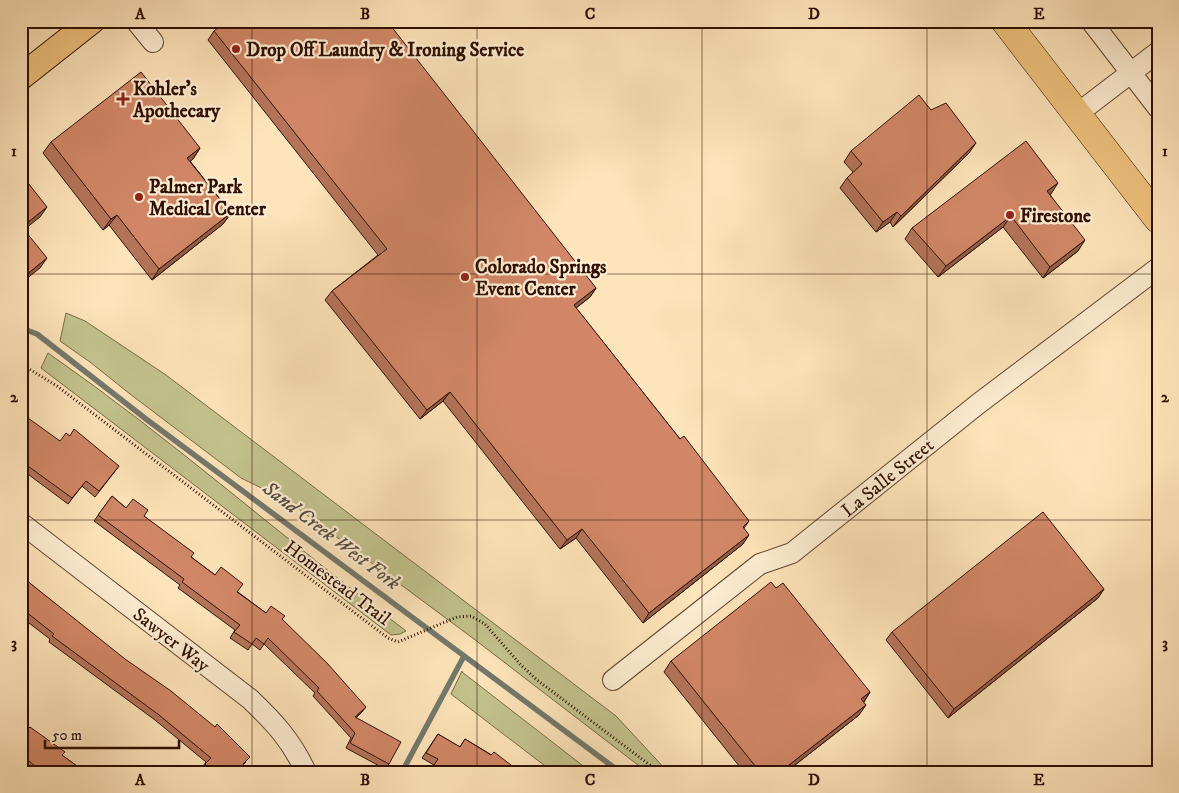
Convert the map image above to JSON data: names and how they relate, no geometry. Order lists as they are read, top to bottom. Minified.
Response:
{"streets":{"street":["La Salle Street","Sawyer Way"],"path":["Homestead Trail"]},"water":["Sand Creek West Fork"],"places":{"other":["Drop Off Laundry & Ironing Service","Palmer Park Medical Center","Firestone","Colorado Springs Event Center"],"health":["Kohler's Apothecary"]},"scale_bar":"50 m","grid":{"columns":["A","B","C","D","E"],"rows":["1","2","3"]}}
